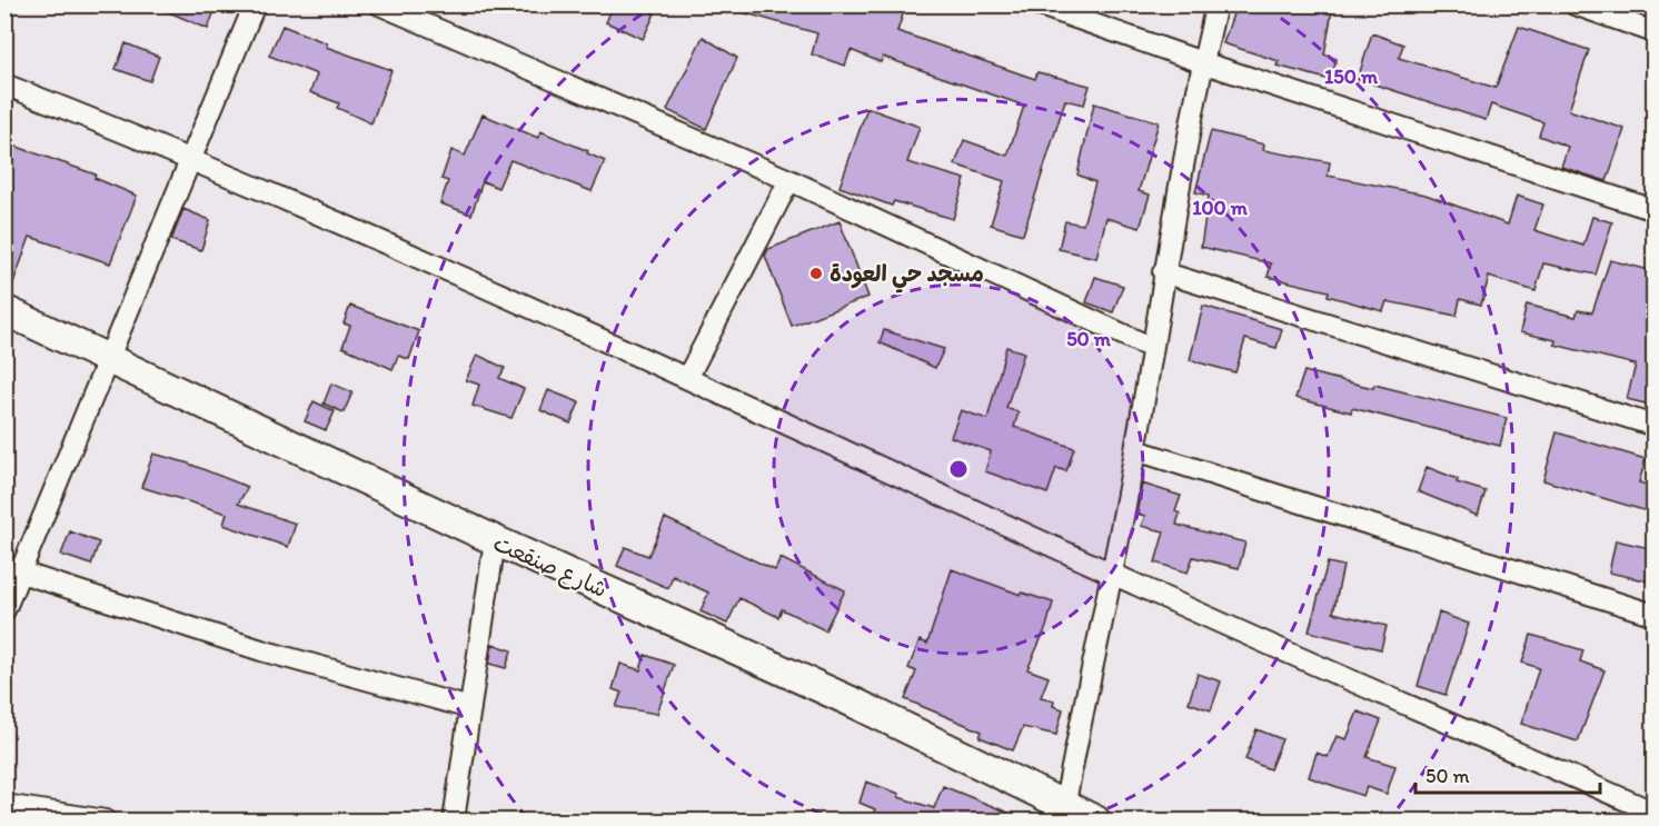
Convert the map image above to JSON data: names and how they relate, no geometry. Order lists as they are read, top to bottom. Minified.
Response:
{"streets":{"street":["شارع صنقعت"]},"places":["مسجد حي العودة"],"scale_bar":"50 m","rings":["150 m","100 m","50 m"]}
